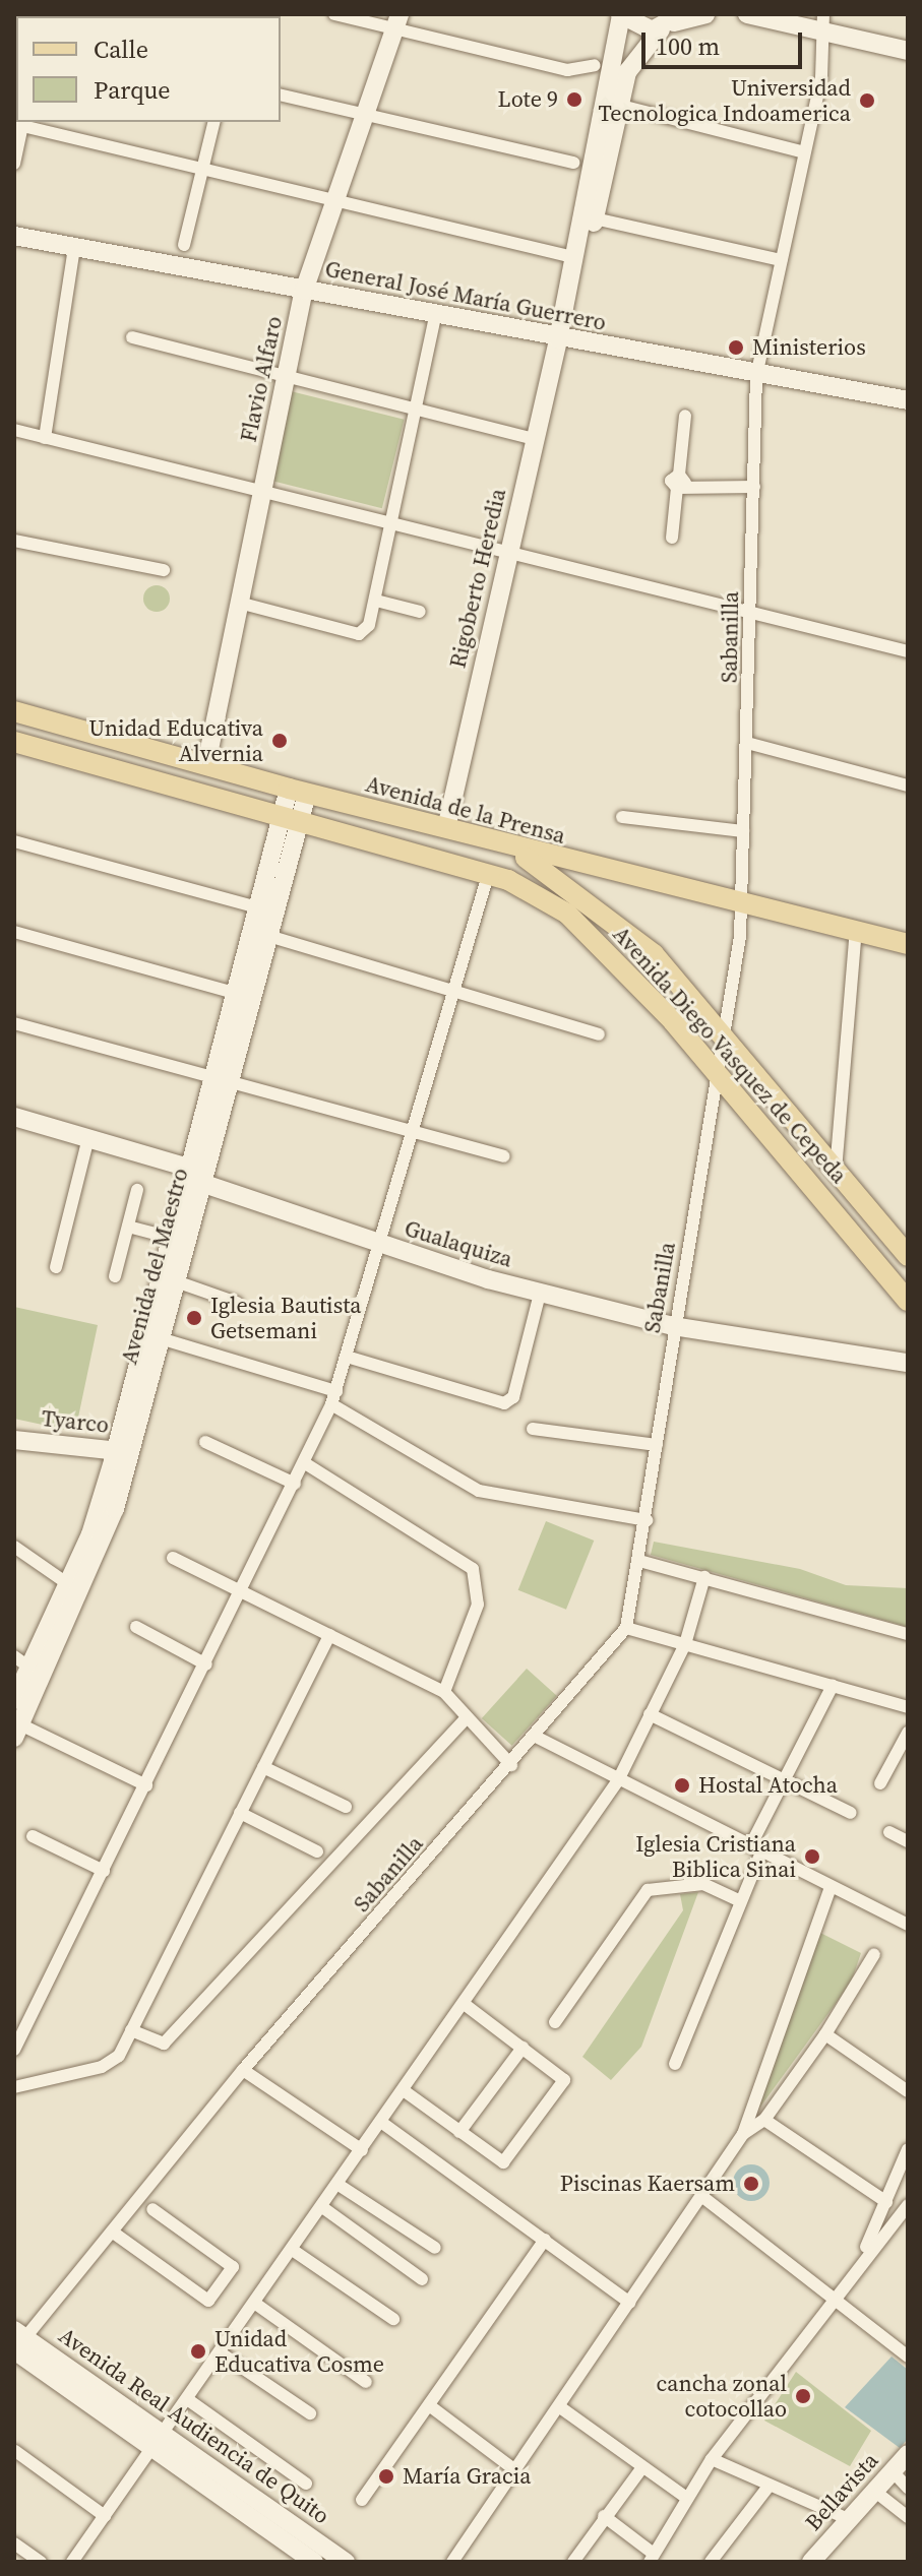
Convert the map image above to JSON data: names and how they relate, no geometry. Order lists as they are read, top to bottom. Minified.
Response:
{"streets":{"main road":["General José María Guerrero","Flavio Alfaro","Rigoberto Heredia","Avenida de la Prensa","Avenida Diego Vasquez de Cepeda","Gualaquiza","Avenida del Maestro","Tyarco","Avenida Real Audiencia de Quito","Bellavista"],"street":["Sabanilla"]},"crossings":[["General José María Guerrero","Flavio Alfaro"],["General José María Guerrero","Rigoberto Heredia"],["General José María Guerrero","Sabanilla"],["Flavio Alfaro","Avenida de la Prensa"],["Rigoberto Heredia","Avenida de la Prensa"],["Sabanilla","Avenida de la Prensa"],["Sabanilla","Avenida Diego Vasquez de Cepeda"],["Sabanilla","Gualaquiza"],["Sabanilla","Avenida Real Audiencia de Quito"],["Avenida de la Prensa","Avenida Diego Vasquez de Cepeda"],["Avenida de la Prensa","Avenida del Maestro"],["Gualaquiza","Avenida del Maestro"],["Avenida del Maestro","Tyarco"]],"places":["Lote 9","Universidad Tecnologica Indoamerica","Ministerios","Unidad Educativa Alvernia","Iglesia Bautista Getsemani","Hostal Atocha","Iglesia Cristiana Biblica Sinai","Piscinas Kaersam","Unidad Educativa Cosme","cancha zonal cotocollao","María Gracia"],"legend":["Calle","Parque"],"scale_bar":"100 m"}
